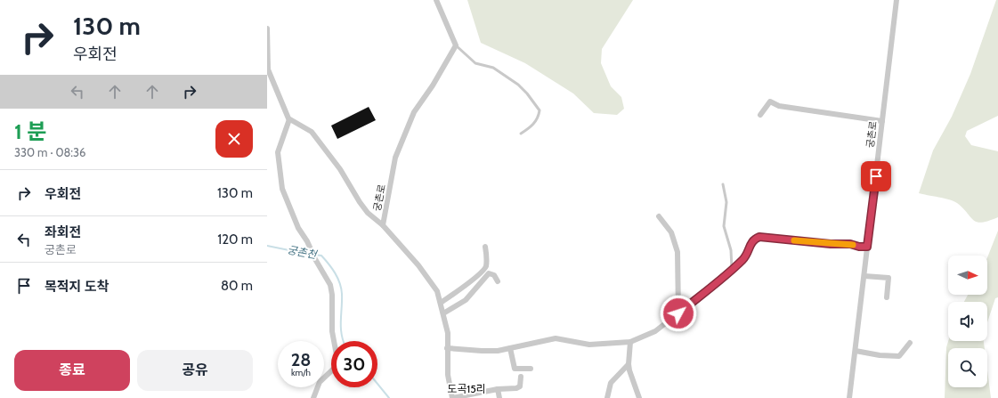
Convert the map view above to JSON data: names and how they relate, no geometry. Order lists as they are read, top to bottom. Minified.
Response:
{"streets":{"street":["궁촌로"]},"districts":["도곡15리"],"water":["궁촌천"],"north":"right","page":{"turn":["130 m","우회전"],"heading":["1 분","330 m · 08:36"],"list":[{"name":"우회전","value":"130 m"},{"name":"좌회전","note":"궁촌로","value":"120 m"},{"name":"목적지 도착","value":"80 m"}],"speed":"28 km/h","limit":"30","buttons":["종료","공유"]}}
